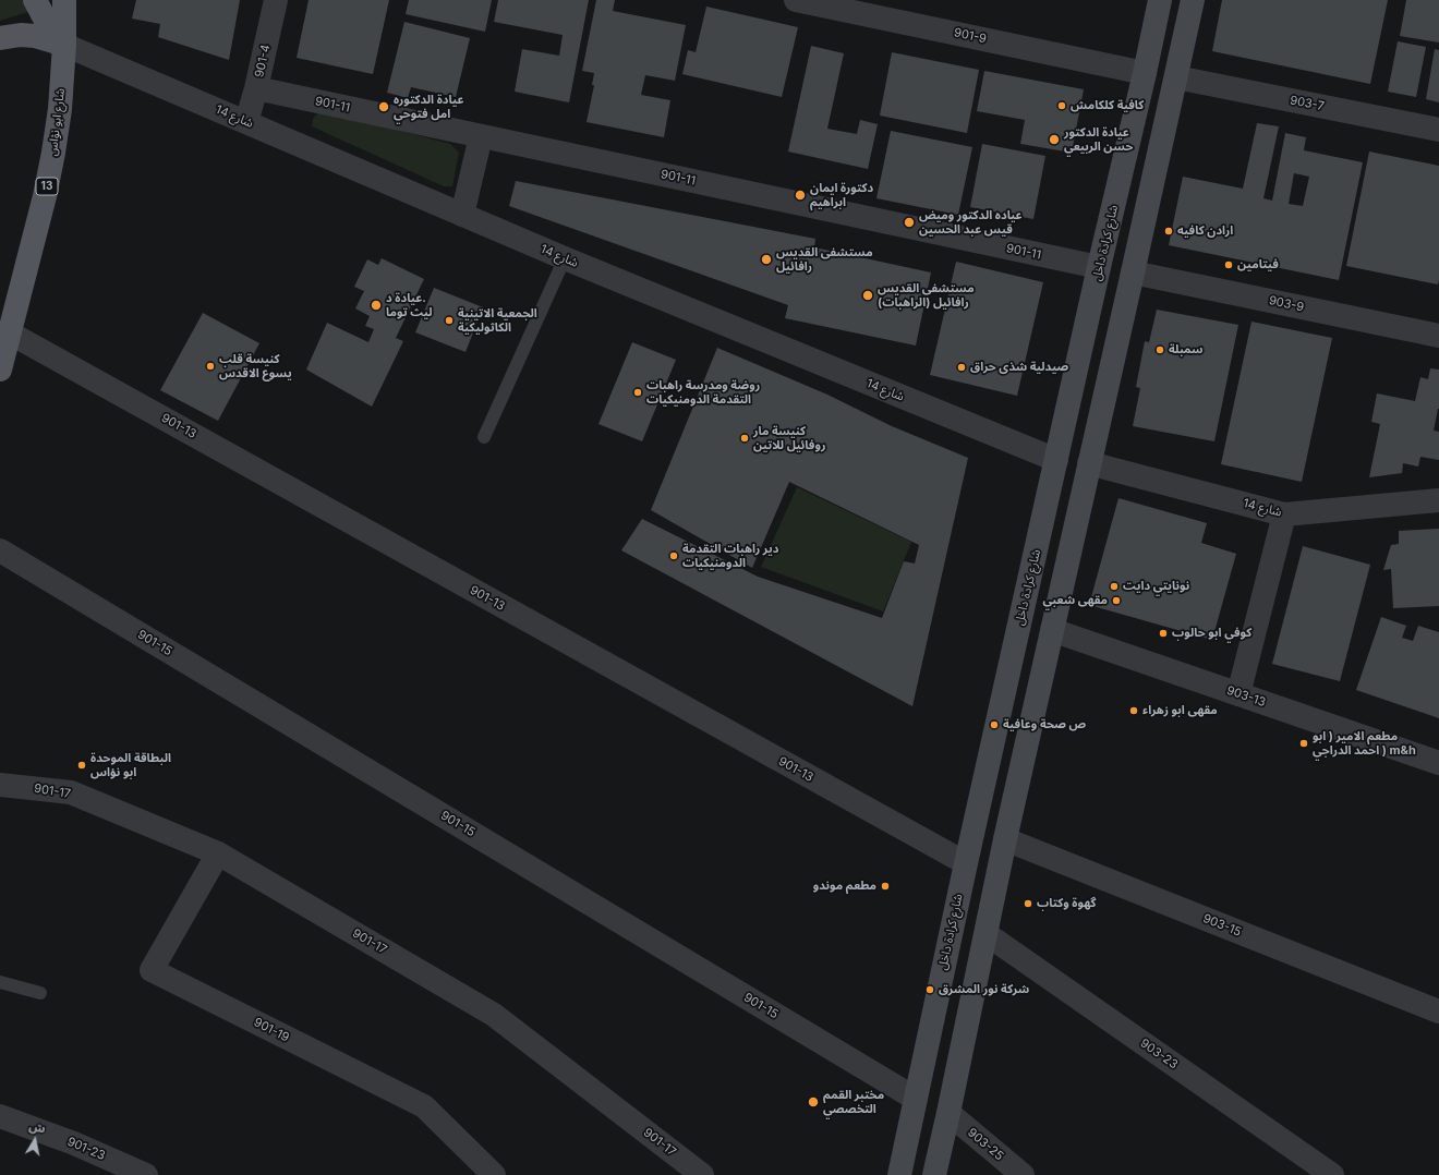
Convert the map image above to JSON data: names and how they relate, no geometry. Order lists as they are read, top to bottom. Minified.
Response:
{"streets":{"main road":["شارع ابو نؤاس","13","شارع كرادة داخل"],"street":["901-9","901-4","903-7","901-11","شارع 14","903-9","901-13","901-15","903-13","901-17","903-15","901-19","903-23","903-25","901-23"]},"crossings":[["901-9","شارع كرادة داخل"],["901-4","901-11"],["901-4","شارع 14"],["901-11","شارع كرادة داخل"],["شارع 14","شارع ابو نؤاس"],["شارع 14","شارع كرادة داخل"],["شارع ابو نؤاس","901-13"],["شارع كرادة داخل","901-13"],["شارع كرادة داخل","901-15"],["901-17","901-19"]],"places":["كافية كلكامش","عيادة الدكتوره امل فتوحي","عيادة الدكتور حسن الربيعي","دكتورة ايمان ابراهيم","عياده الدكتور وميض قيس عبد الحسين","ارادن كافيه","مستشفى القديس رافائيل","فيتامين","مستشفى القديس رافائيل (الراهبات)","عيادة د. ليث توما","الجمعية الاتينية الكاثوليكية","سمبلة","كنيسة قلب يسوع الاقدس","صيدلية شذى حراق","روضة ومدرسة راهبات التقدمة الدومنيكيات","كنيسة مار روفائيل للاتين","دير راهبات التقدمة الدومنيكيات","نونايتي دايت","مقهى شعبي","كوفي ابو حالوب","مقهى ابو زهراء","ص صحة وعافية","مطعم الامير ( ابو احمد الدراجي ) m&h","البطاقة الموحدة ابو نؤاس","مطعم موندو","گهوة وكتاب","شركة نور المشرق","مختبر القمم التخصصي"],"north":"top"}
